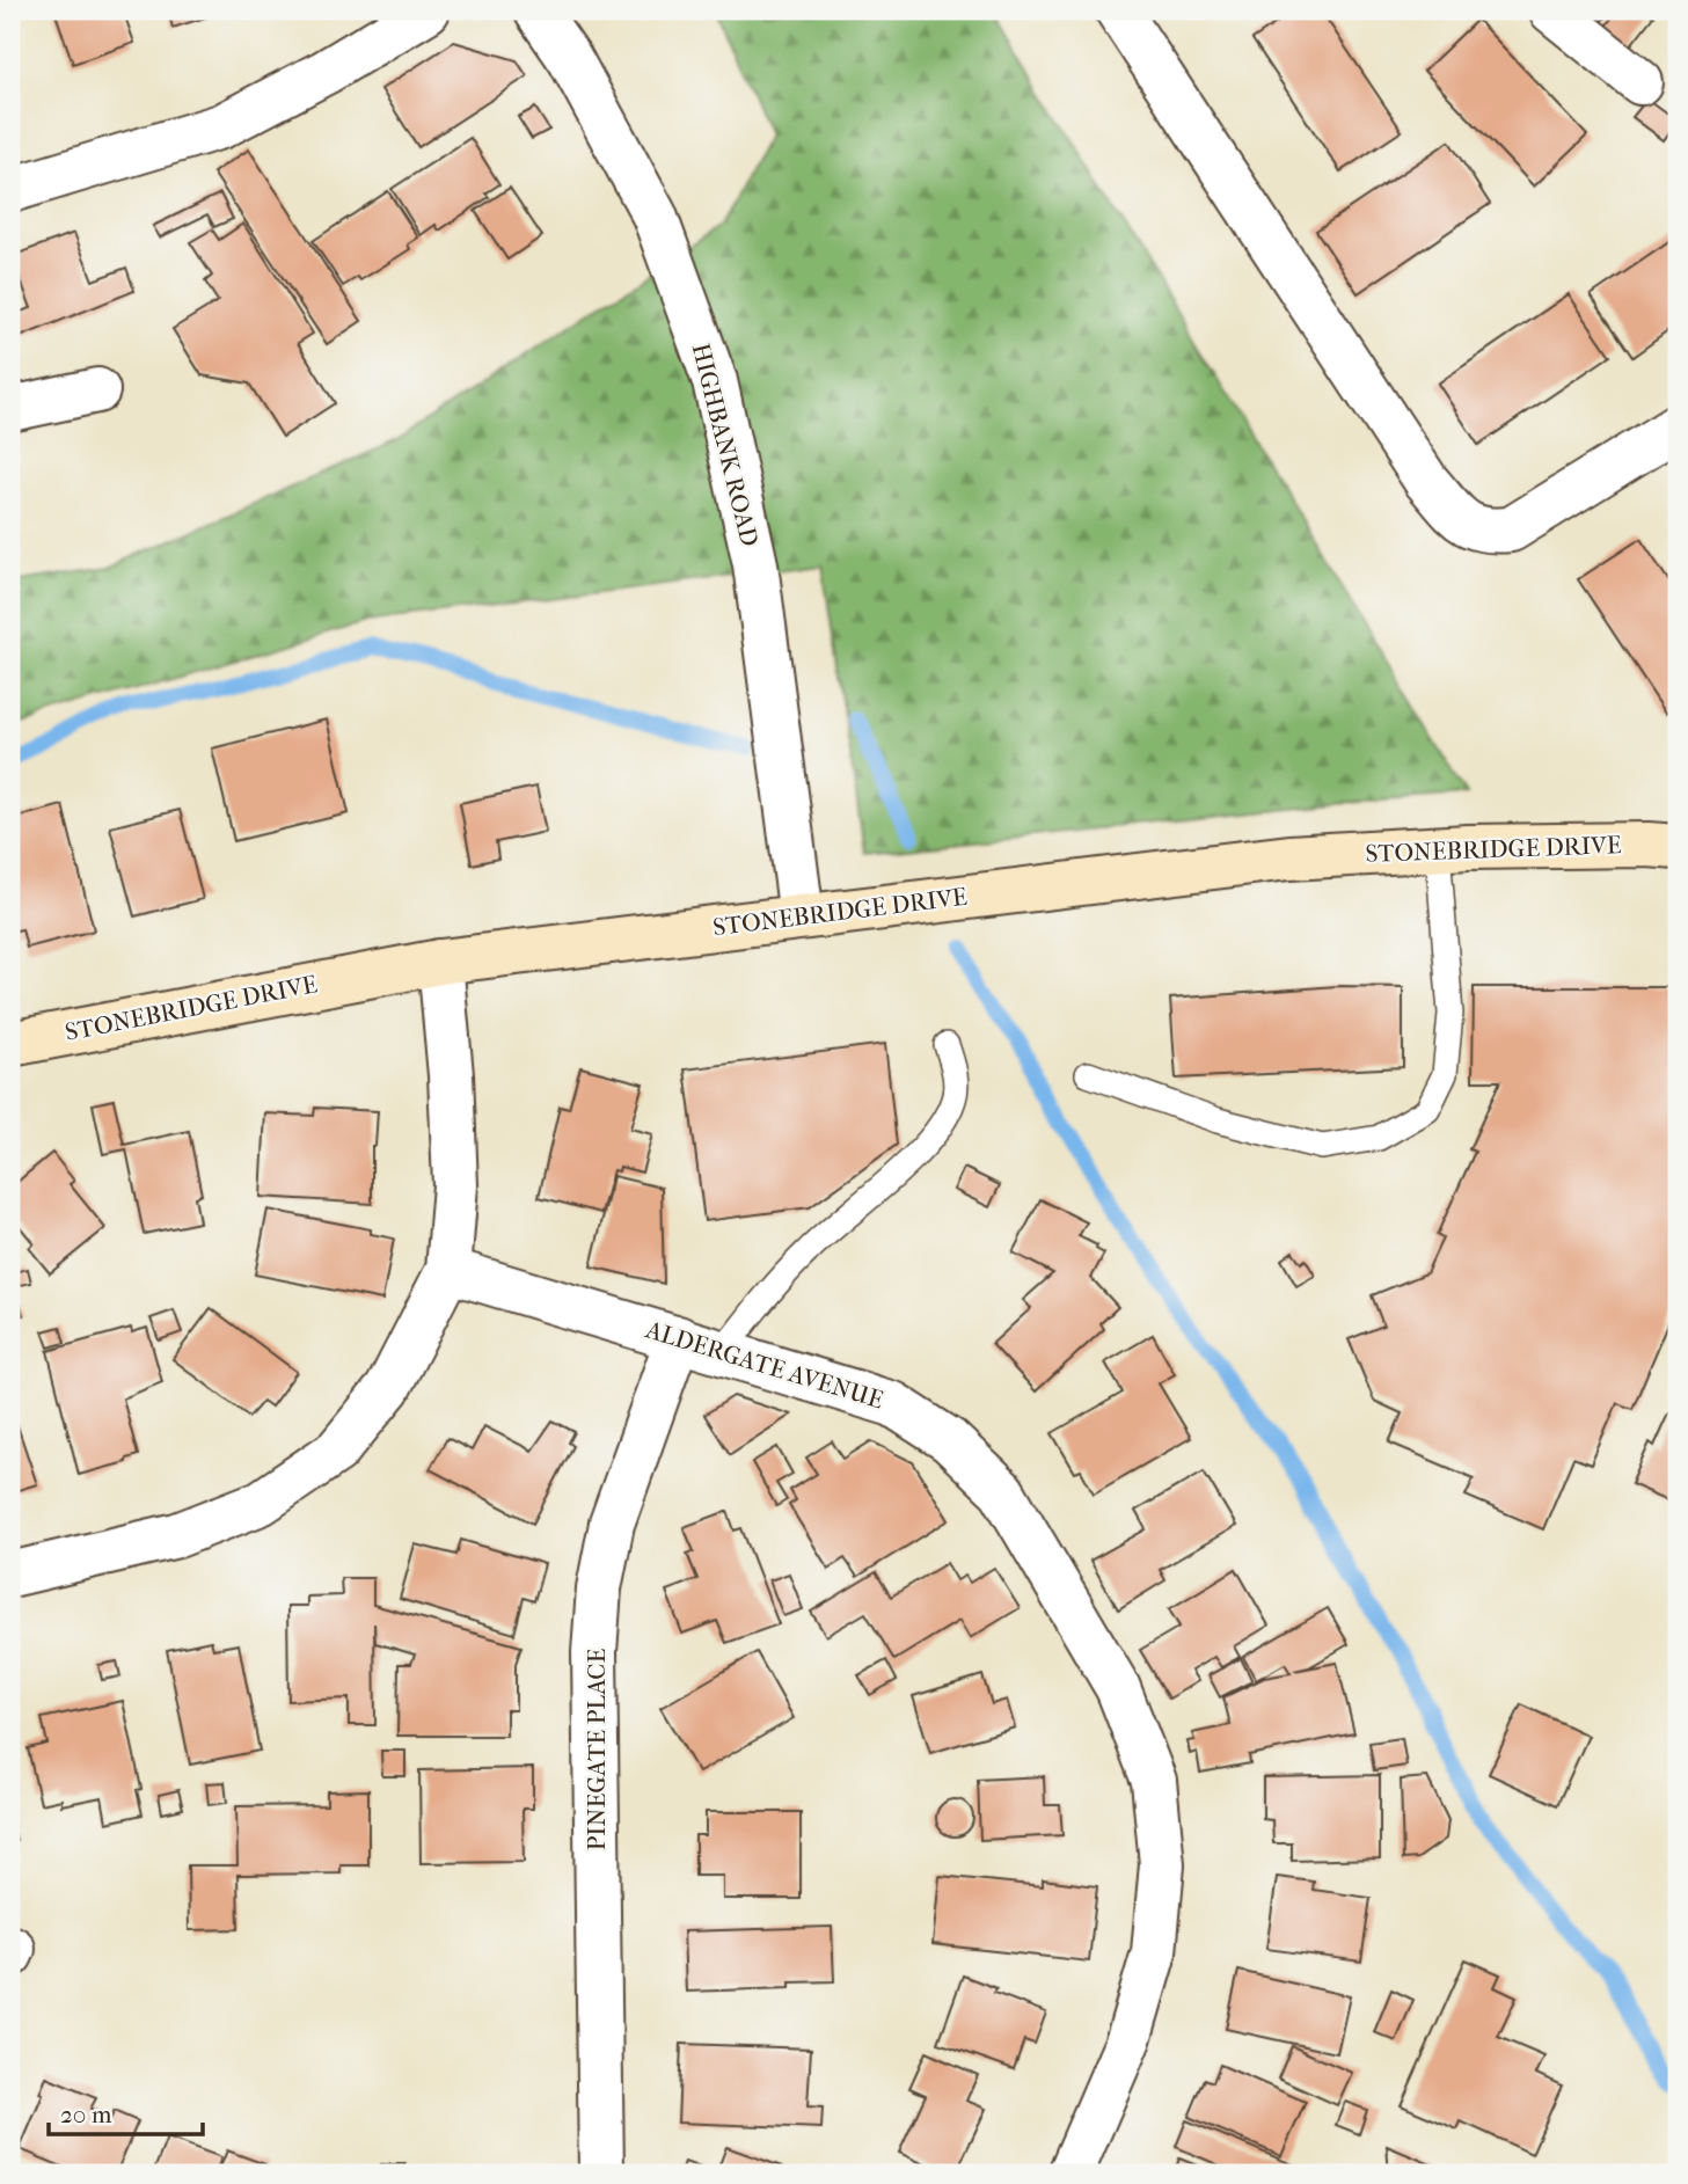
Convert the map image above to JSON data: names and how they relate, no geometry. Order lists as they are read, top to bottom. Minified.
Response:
{"streets":{"street":["HIGHBANK ROAD","STONEBRIDGE DRIVE","ALDERGATE AVENUE","PINEGATE PLACE"]},"crossings":[["HIGHBANK ROAD","STONEBRIDGE DRIVE"],["ALDERGATE AVENUE","PINEGATE PLACE"]],"scale_bar":"20 m"}
